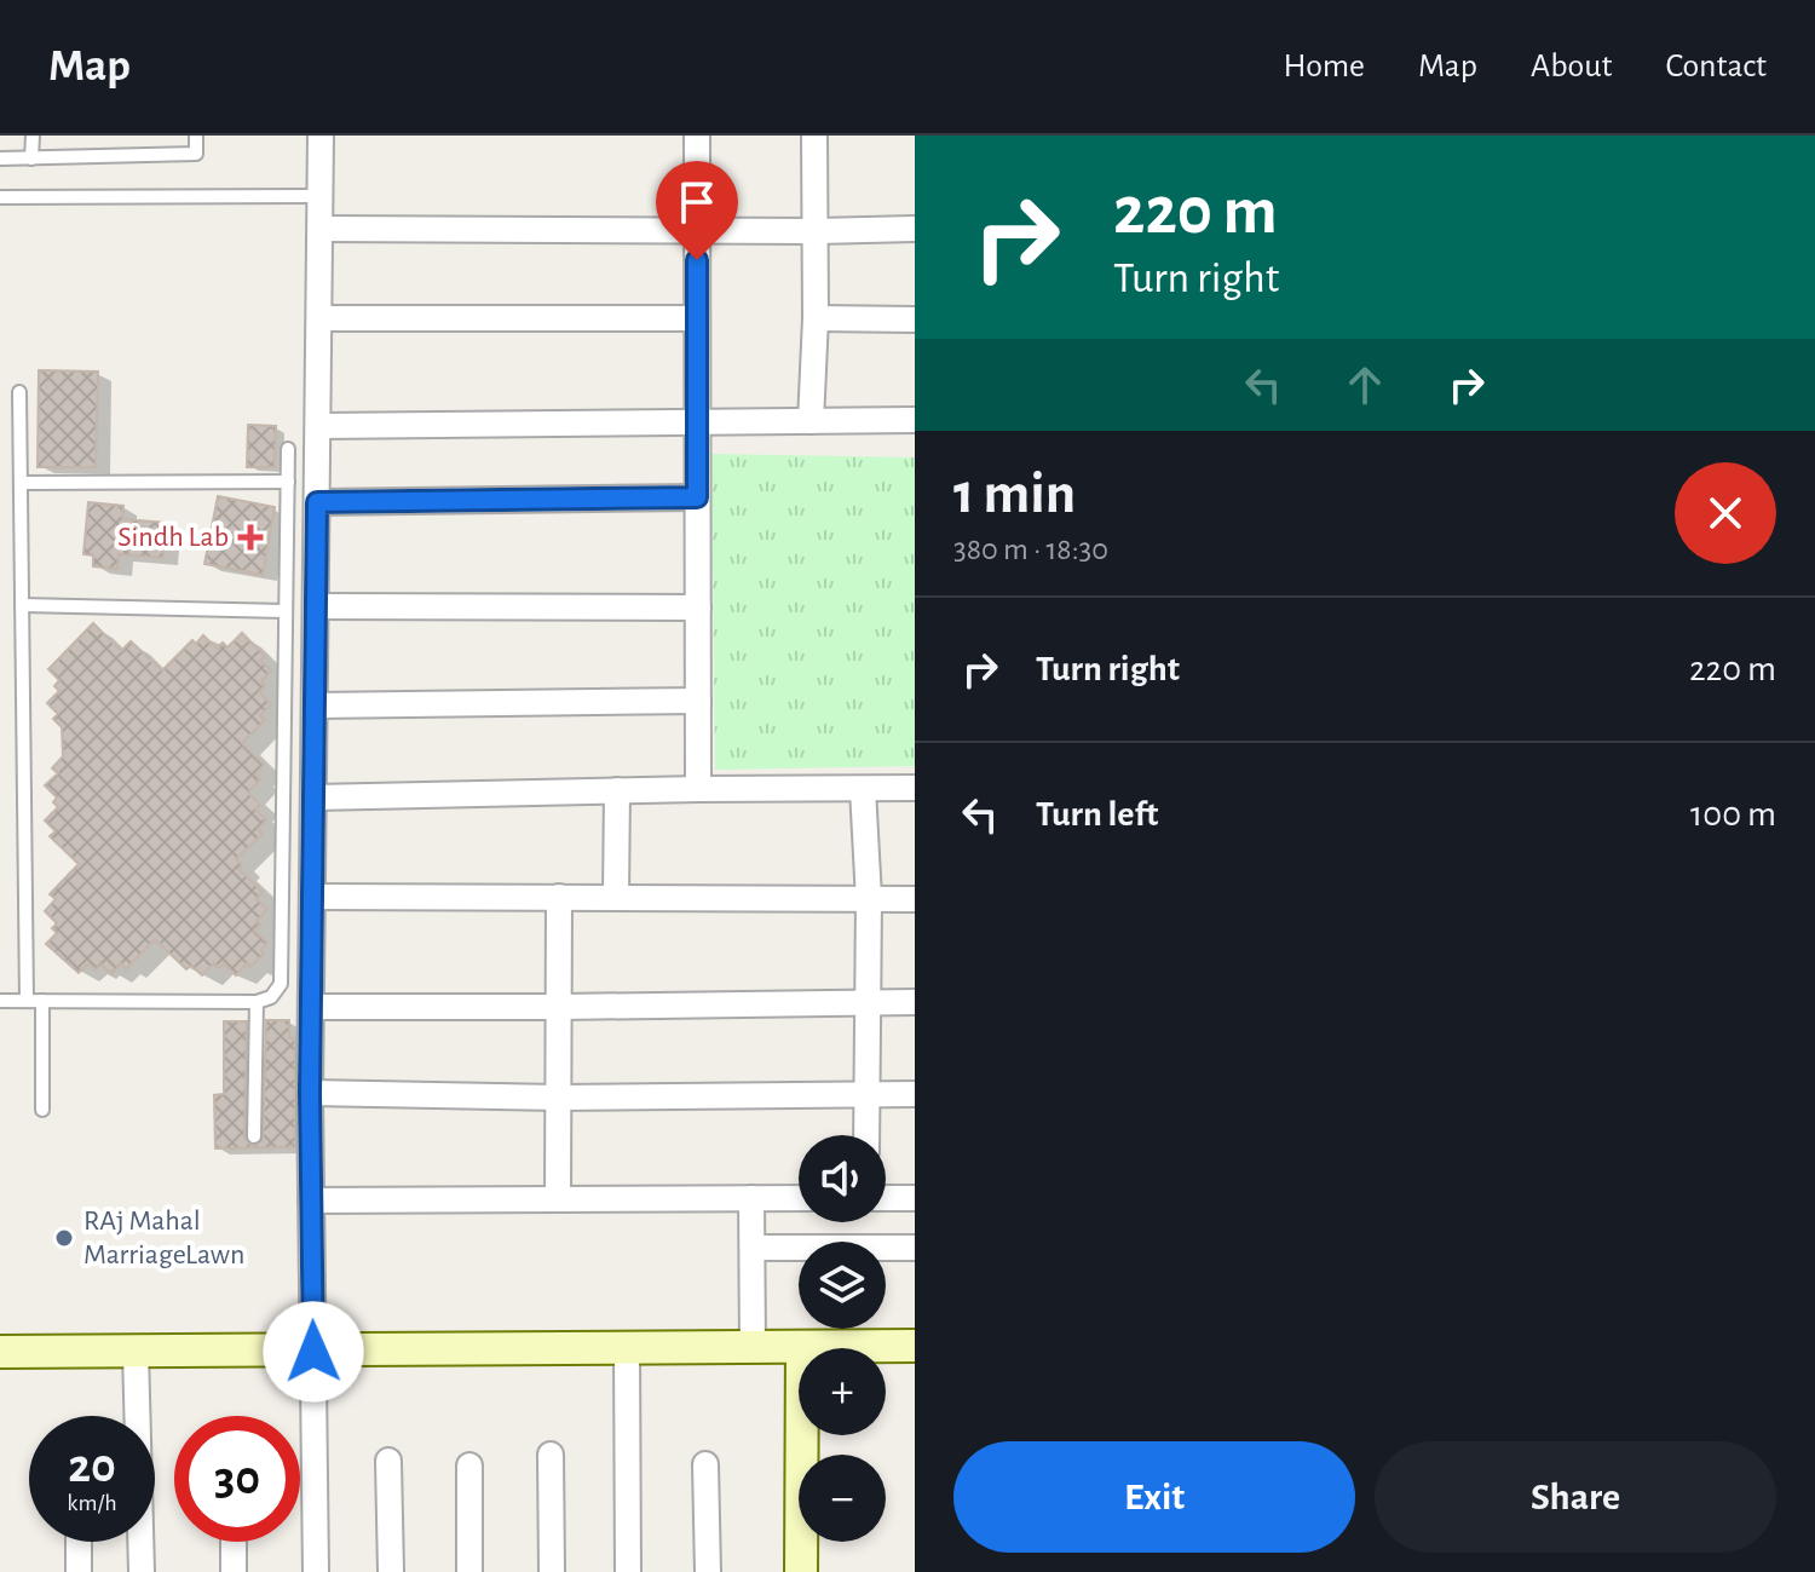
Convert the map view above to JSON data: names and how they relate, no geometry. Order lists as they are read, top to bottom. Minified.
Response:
{"places":{"health":["Sindh Lab"],"other":["RAj Mahal MarriageLawn"]},"page":{"header":"Map","nav":["Home","Map","About","Contact"],"turn":["220 m","Turn right"],"heading":["1 min","380 m · 18:30"],"list":[{"name":"Turn right","value":"220 m"},{"name":"Turn left","value":"100 m"}],"map_buttons":["+","−"],"speed":"20 km/h","limit":"30","buttons":["Exit","Share"]}}
